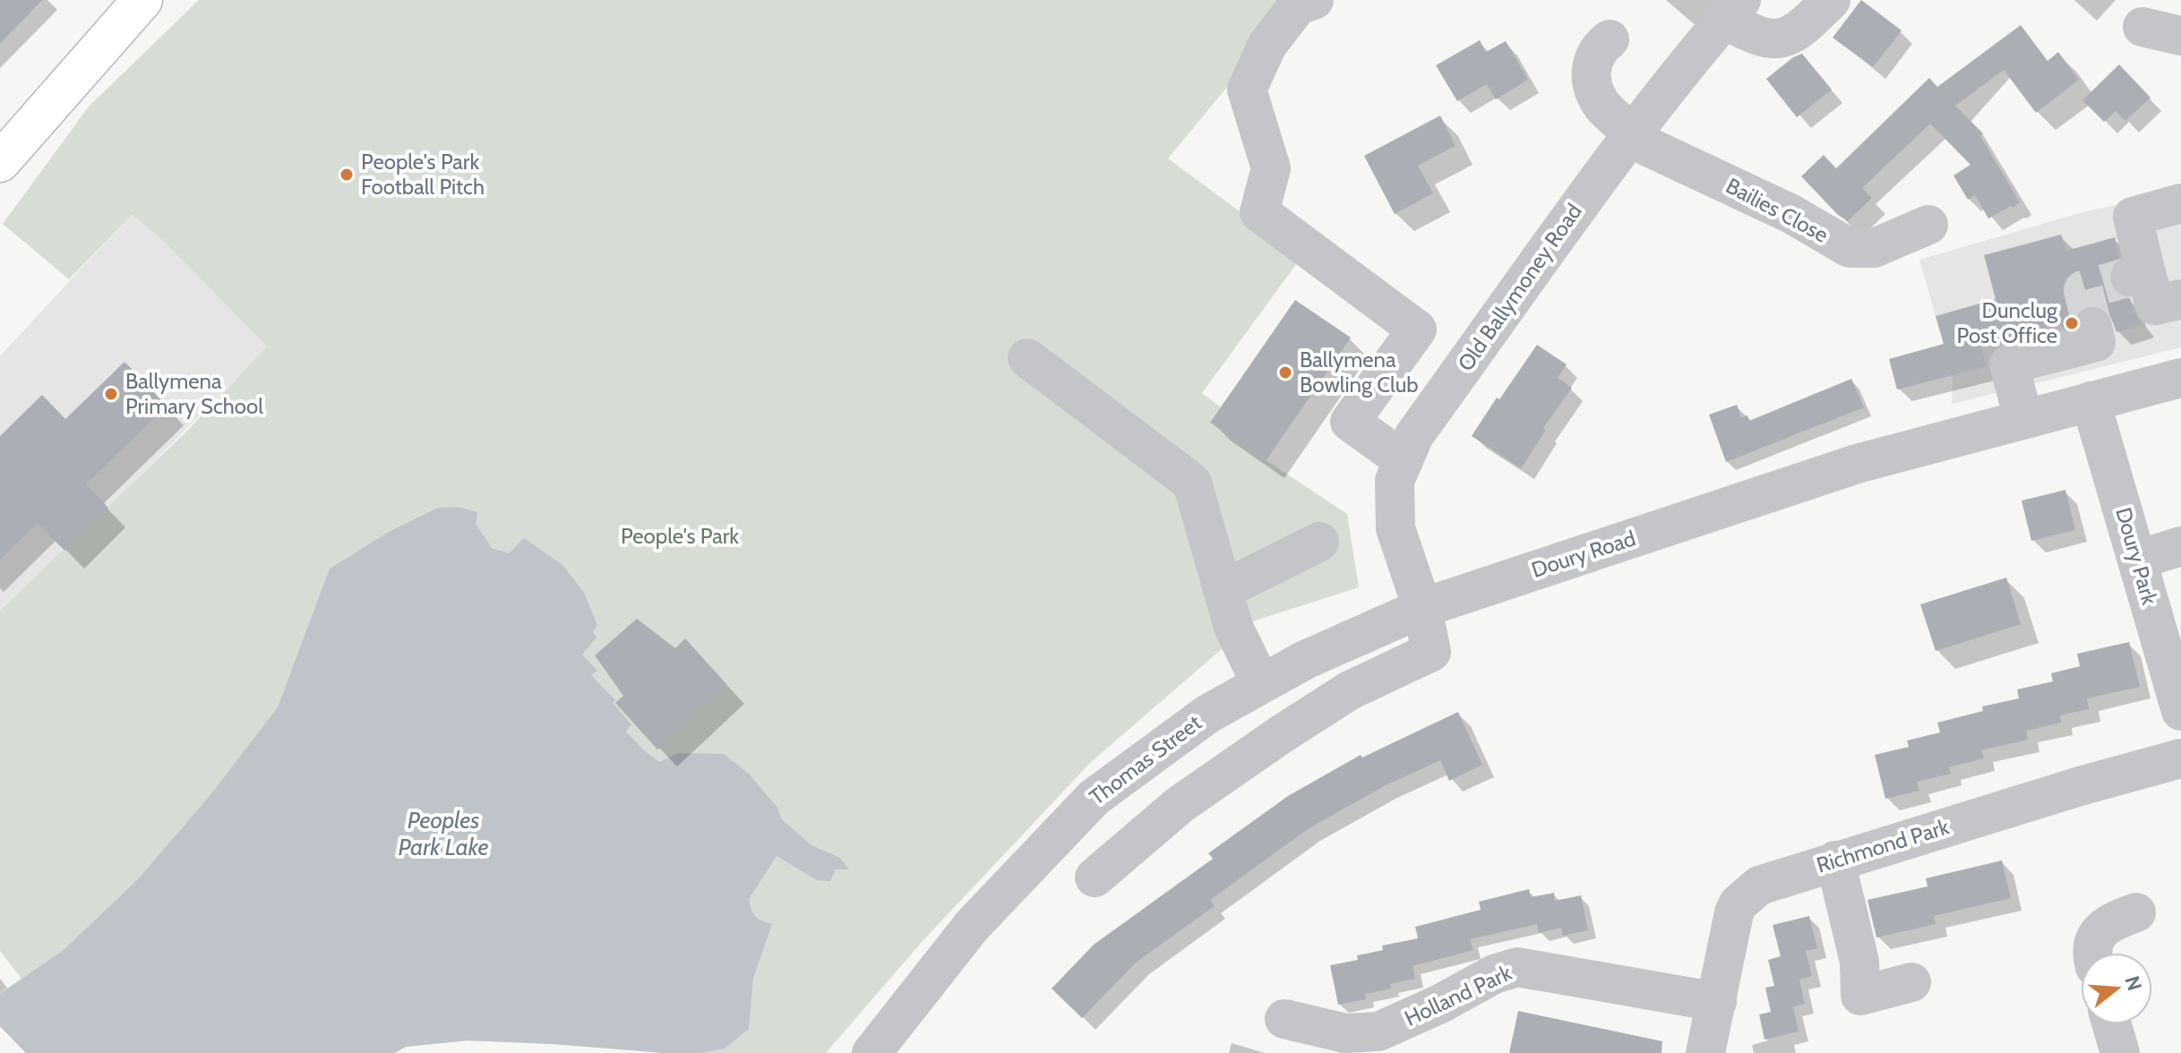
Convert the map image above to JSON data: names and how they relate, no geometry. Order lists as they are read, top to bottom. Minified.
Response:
{"streets":{"street":["Bailies Close","Old Ballymoney Road","Doury Road","Doury Park","Thomas Street","Richmond Park","Holland Park"]},"crossings":[["Bailies Close","Old Ballymoney Road"],["Old Ballymoney Road","Doury Road"],["Old Ballymoney Road","Thomas Street"],["Doury Road","Doury Park"],["Doury Road","Thomas Street"],["Richmond Park","Holland Park"]],"water":["Peoples Park Lake"],"parks":["People's Park"],"places":["People's Park Football Pitch","Dunclug Post Office","Ballymena Bowling Club","Ballymena Primary School"],"north":"right"}
